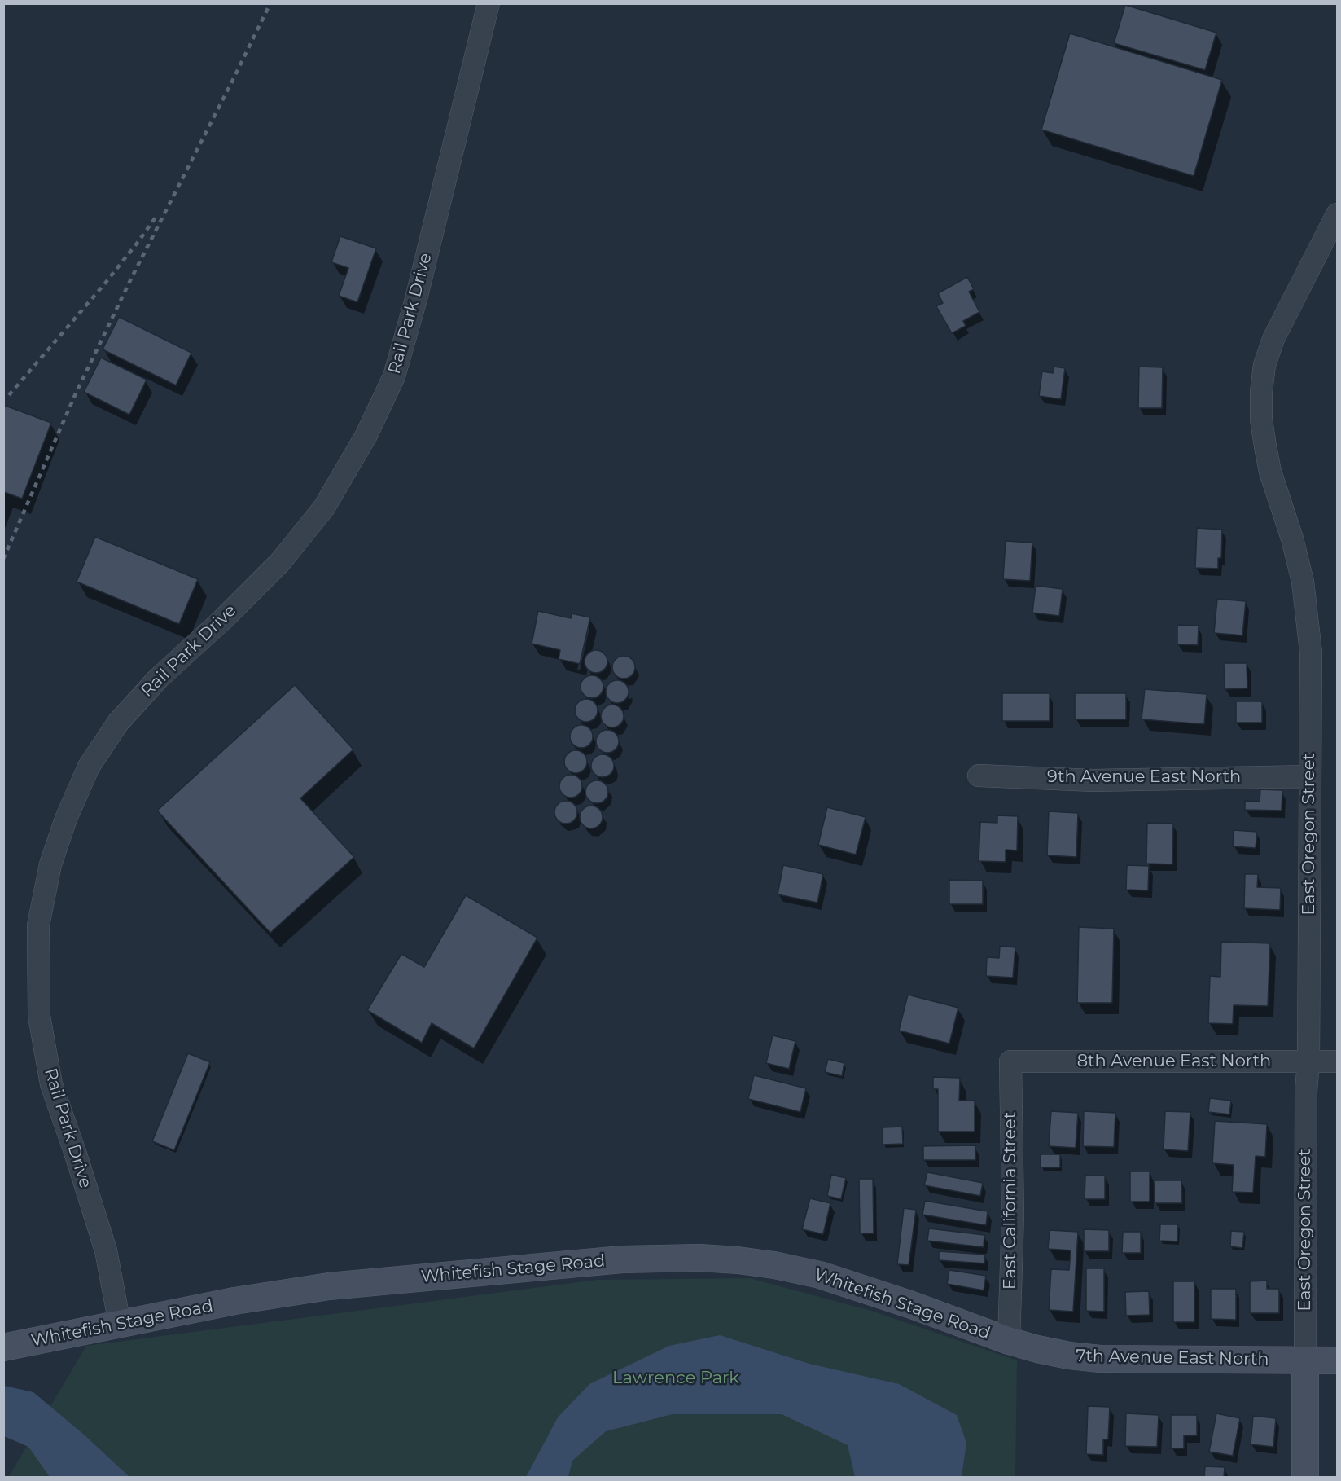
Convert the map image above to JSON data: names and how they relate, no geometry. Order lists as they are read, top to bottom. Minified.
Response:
{"streets":{"main road":["East Oregon Street","Whitefish Stage Road","7th Avenue East North"],"street":["Rail Park Drive","9th Avenue East North","8th Avenue East North","East California Street"]},"crossings":[["Rail Park Drive","Whitefish Stage Road"],["9th Avenue East North","East Oregon Street"],["East Oregon Street","8th Avenue East North"],["East Oregon Street","7th Avenue East North"],["8th Avenue East North","East California Street"],["East California Street","Whitefish Stage Road"],["East California Street","7th Avenue East North"],["Whitefish Stage Road","7th Avenue East North"]],"parks":["Lawrence Park"]}
